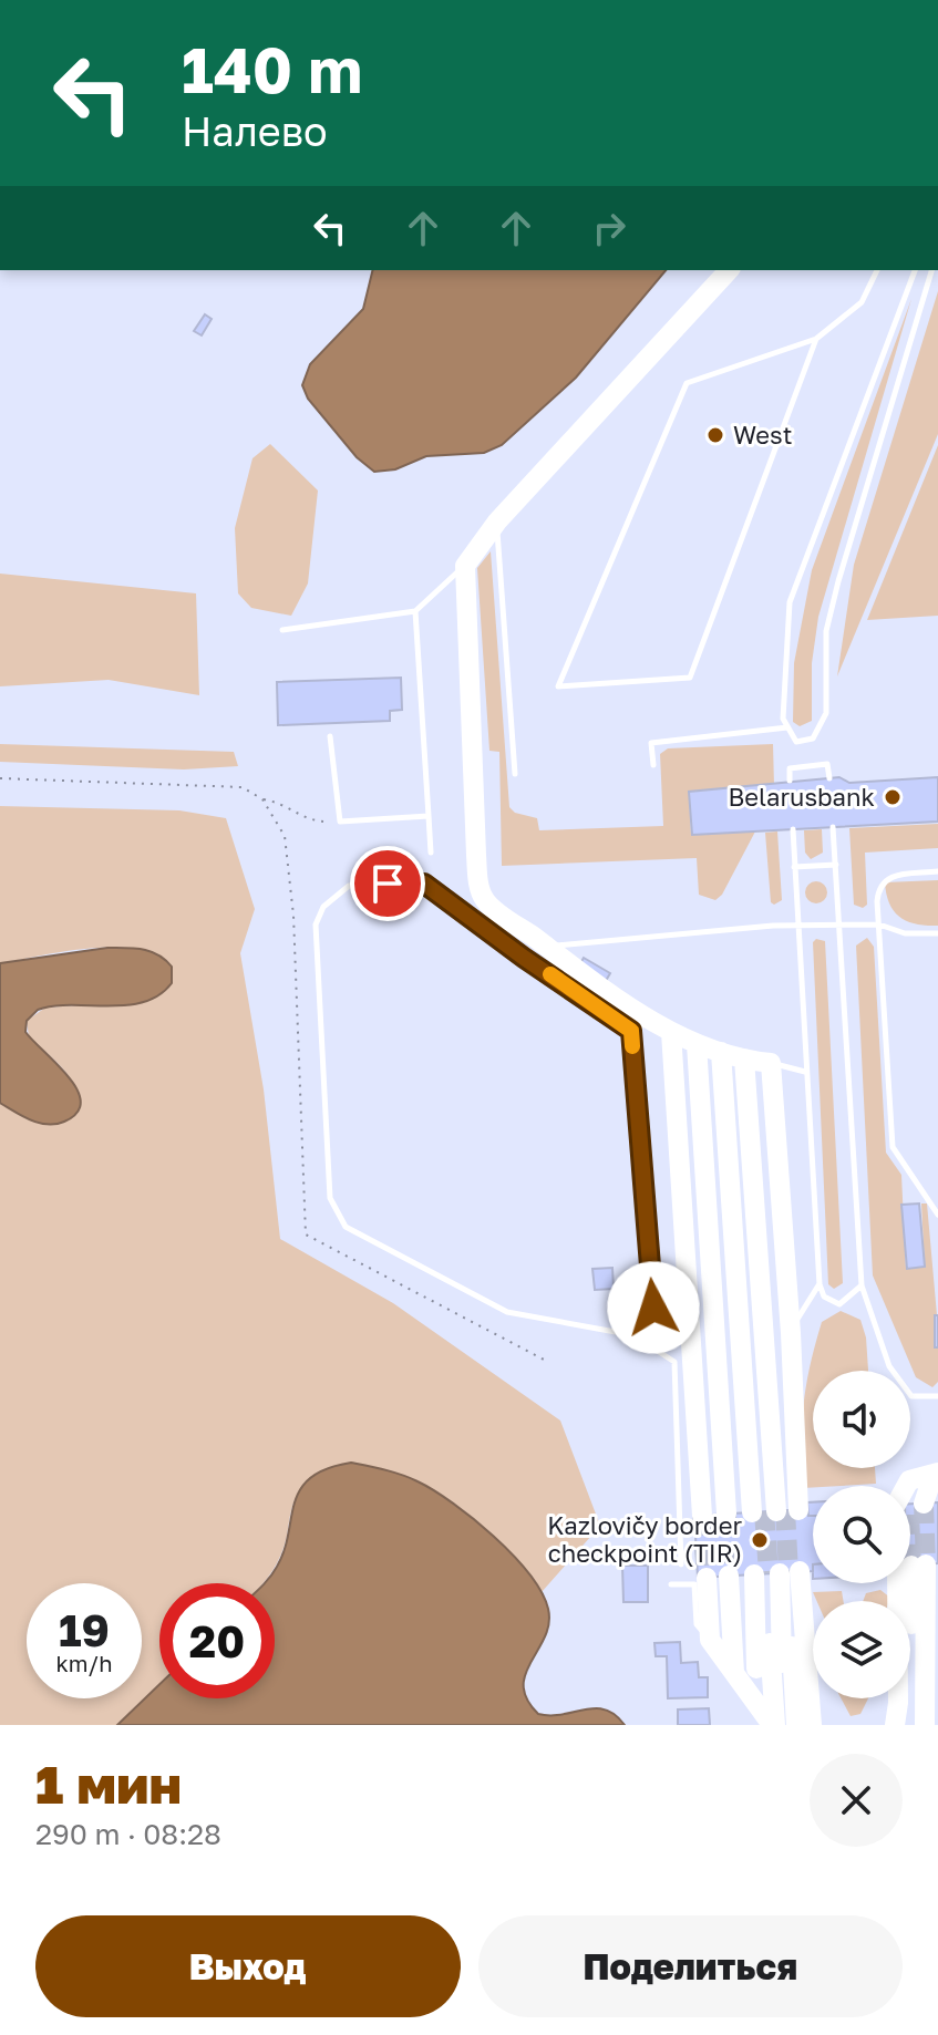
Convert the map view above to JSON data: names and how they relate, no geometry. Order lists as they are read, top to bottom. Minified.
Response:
{"places":["West","Belarusbank","Kazlovičy border checkpoint (TIR)"],"page":{"turn":["140 m","Налево"],"speed":"19 km/h","limit":"20","heading":["1 мин","290 m · 08:28"],"buttons":["Выход","Поделиться"]}}
